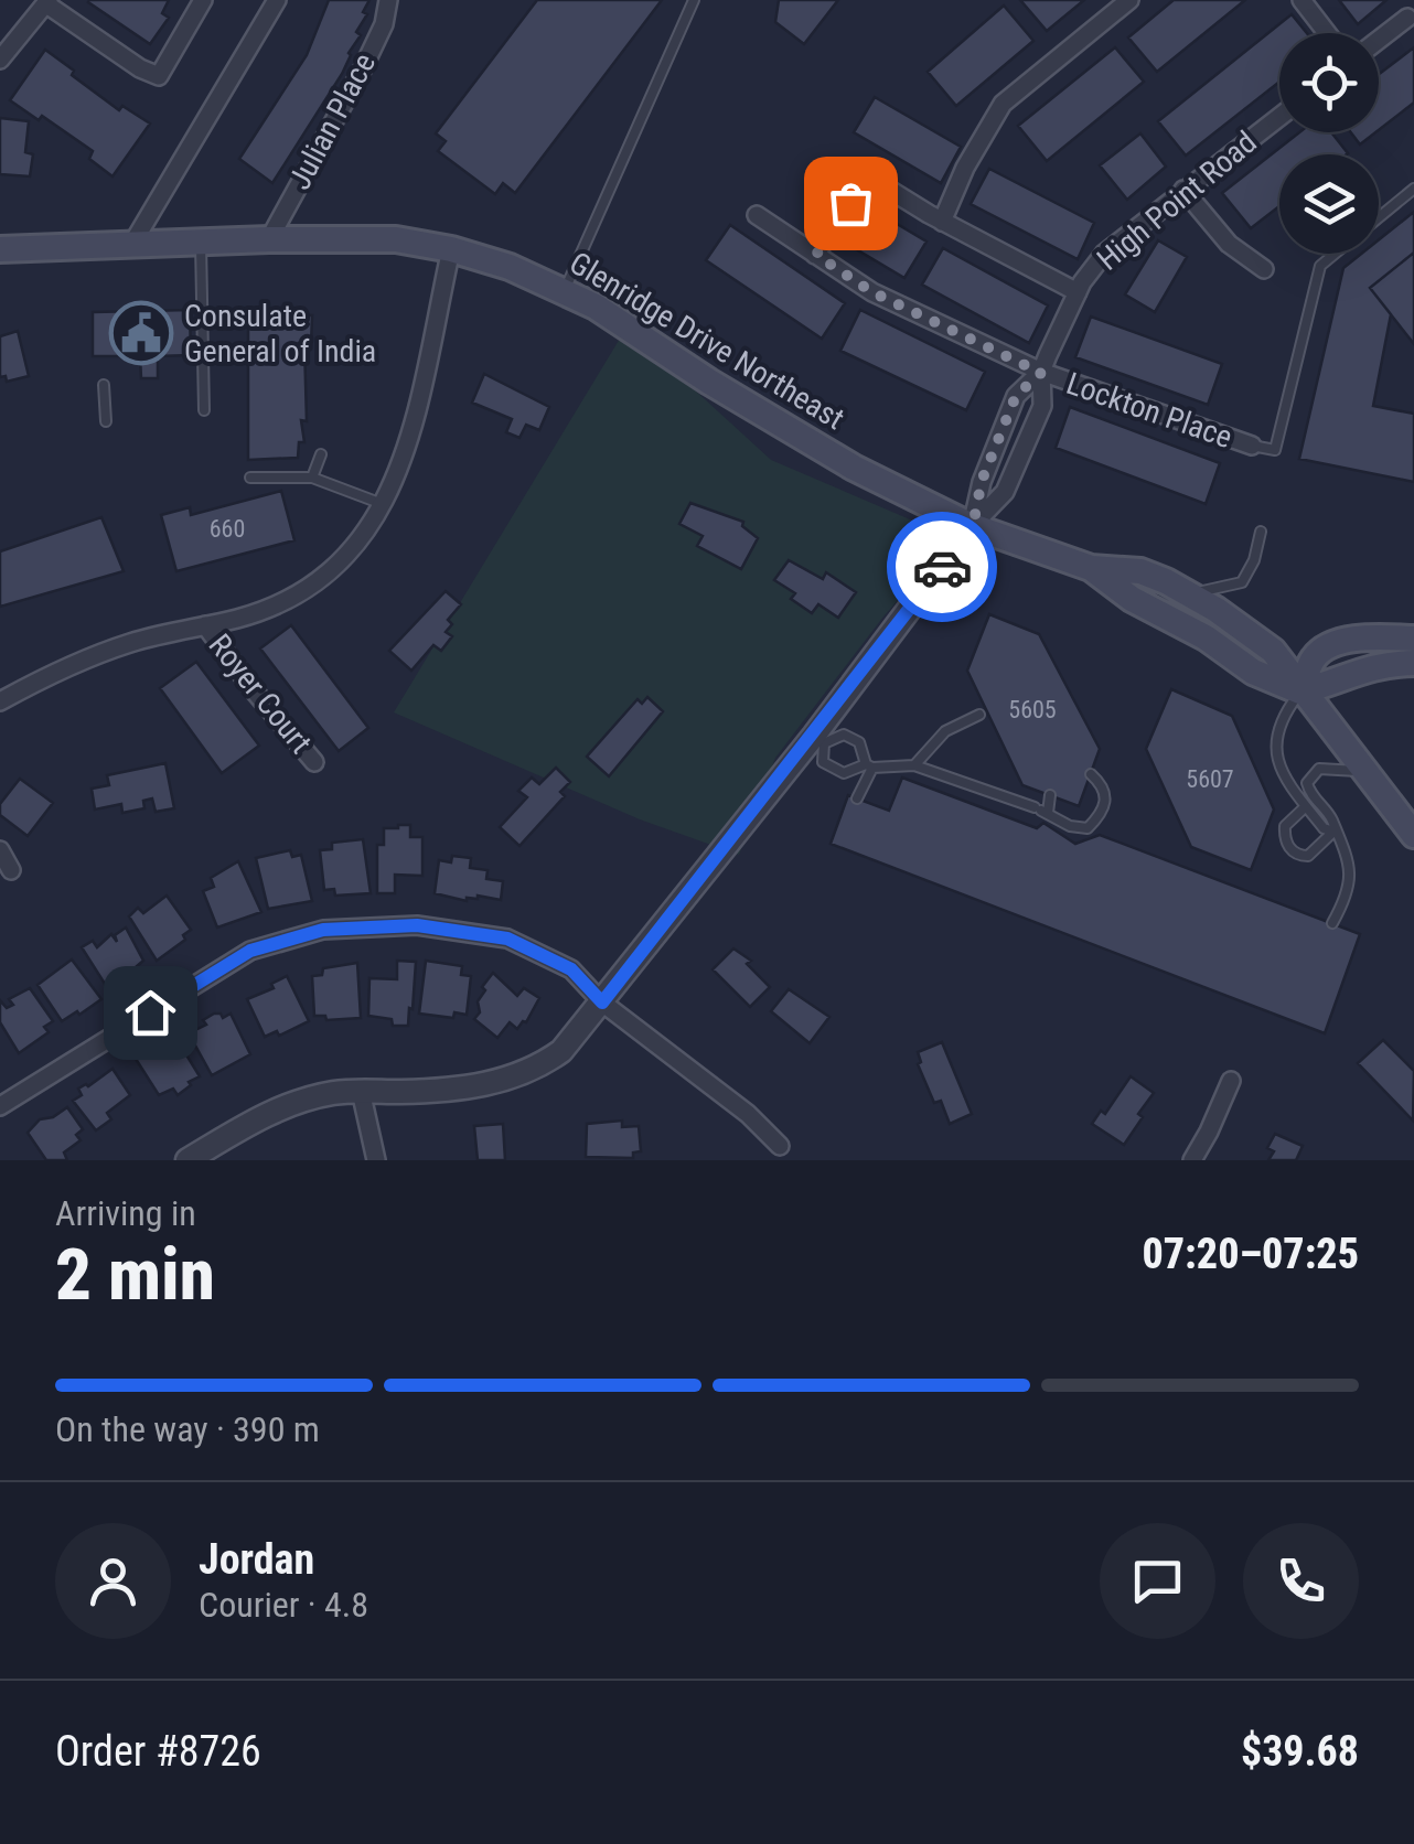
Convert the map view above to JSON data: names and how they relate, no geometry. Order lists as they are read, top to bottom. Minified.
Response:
{"streets":{"main road":["Glenridge Drive Northeast"],"street":["Julian Place","High Point Road","Lockton Place","Royer Court"]},"crossings":[["Julian Place","Glenridge Drive Northeast"],["High Point Road","Glenridge Drive Northeast"],["High Point Road","Lockton Place"]],"places":{"public building":["Consulate General of India"]},"house_numbers":["660","5605","5607"],"page":{"heading":["2 min","Arriving in","07:20–07:25"],"panel":["Jordan","Courier · 4.8","Order #8726","$39.68"],"bar":"On the way · 390 m"}}
